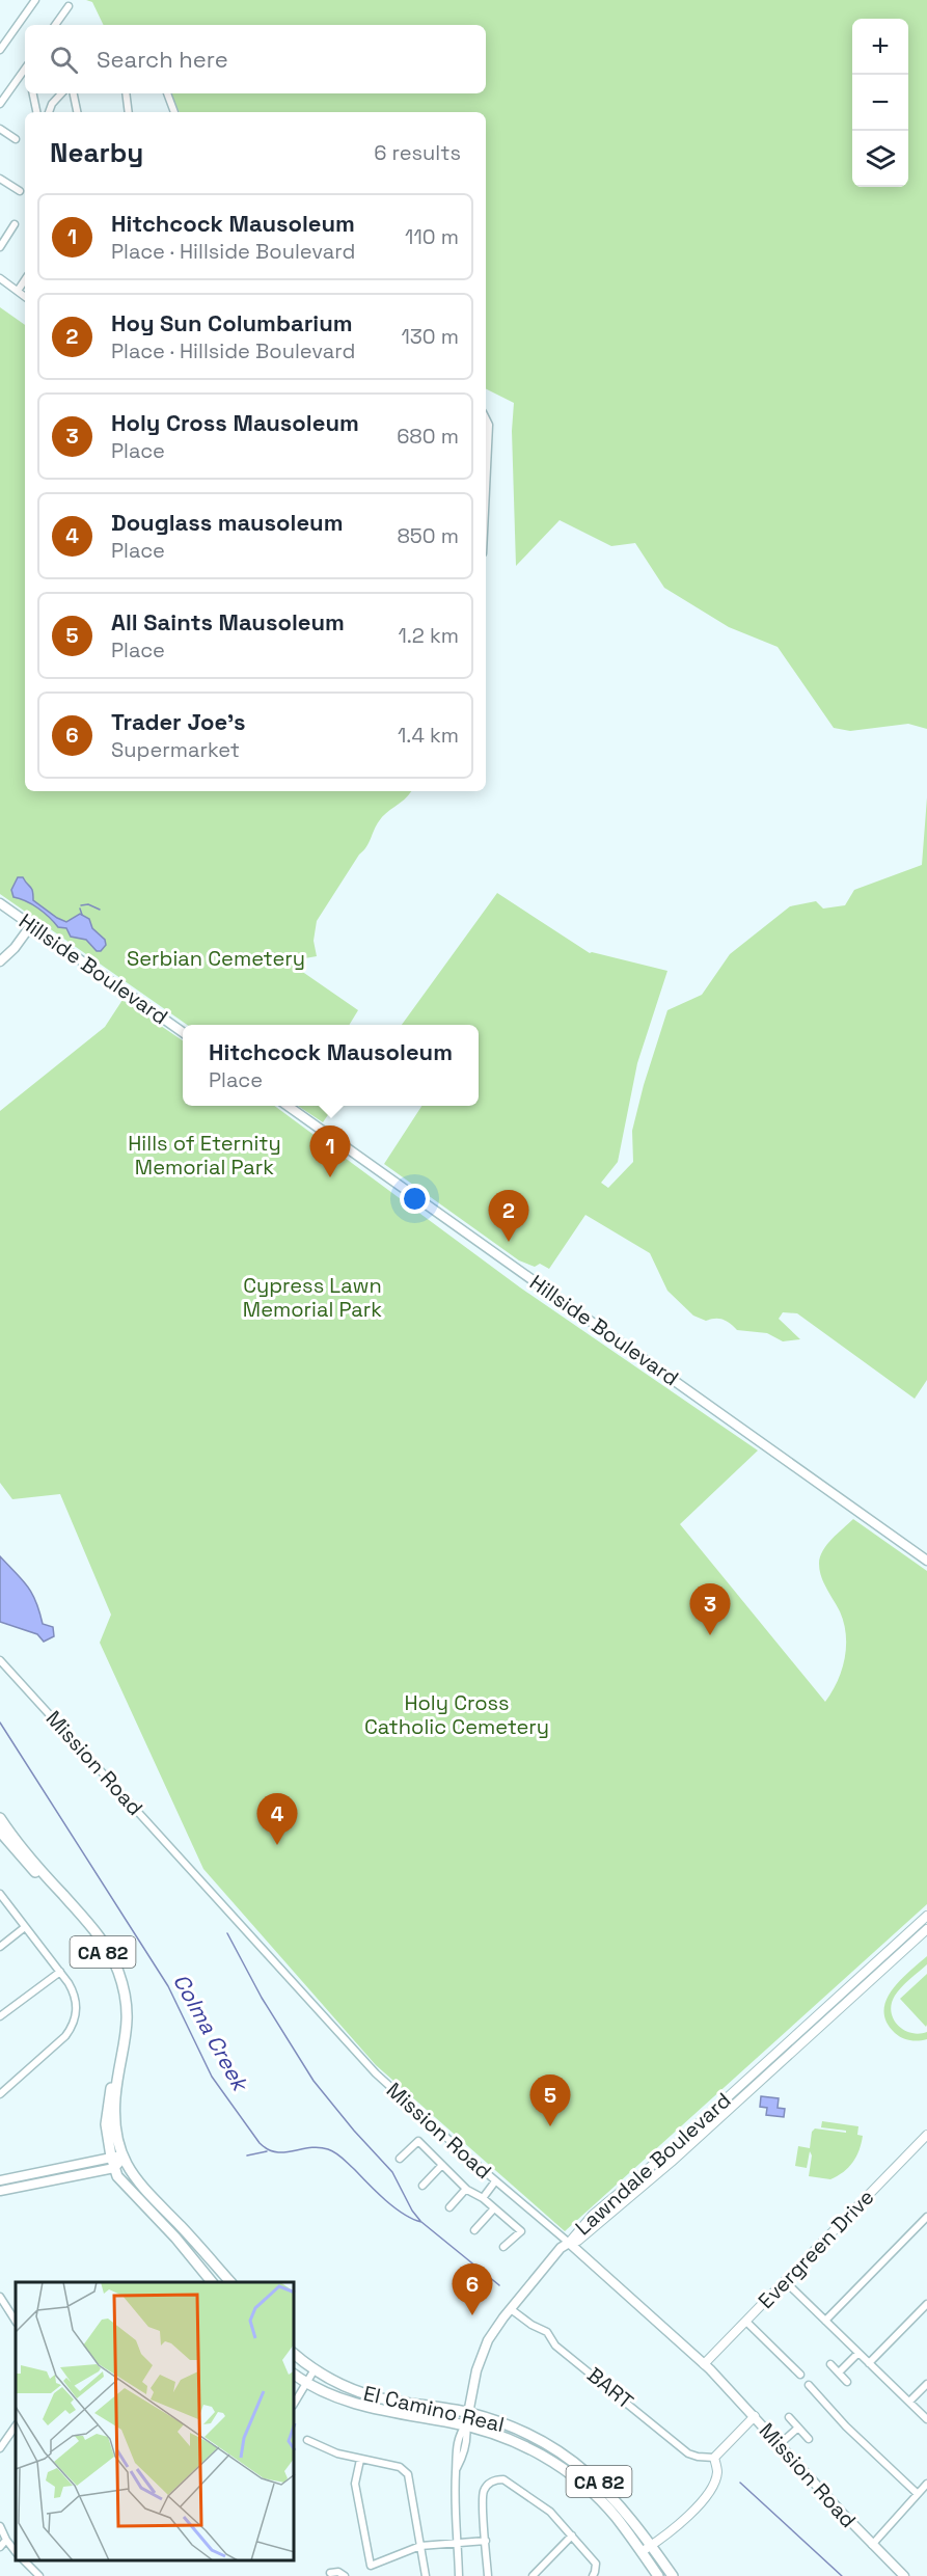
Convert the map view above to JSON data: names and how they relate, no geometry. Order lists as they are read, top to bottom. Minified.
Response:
{"streets":{"main road":["Hillside Boulevard","Mission Road","CA 82","El Camino Real"],"street":["Lawndale Boulevard","Evergreen Drive","BART"]},"crossings":[["Mission Road","Lawndale Boulevard"],["Mission Road","Evergreen Drive"]],"water":["Colma Creek"],"parks":["Serbian Cemetery","Hills of Eternity Memorial Park","Cypress Lawn Memorial Park","Holy Cross Catholic Cemetery"],"page":{"map_buttons":["+","−"],"search":"Search here","heading":["Nearby","6 results"],"list":[{"mark":"1","name":"Hitchcock Mausoleum","note":"Place · Hillside Boulevard","value":"110 m"},{"mark":"2","name":"Hoy Sun Columbarium","note":"Place · Hillside Boulevard","value":"130 m"},{"mark":"3","name":"Holy Cross Mausoleum","note":"Place","value":"680 m"},{"mark":"4","name":"Douglass mausoleum","note":"Place","value":"850 m"},{"mark":"5","name":"All Saints Mausoleum","note":"Place","value":"1.2 km"},{"mark":"6","name":"Trader Joe's","note":"Supermarket","value":"1.4 km"}],"popup":["Hitchcock Mausoleum","Place"],"pins":["1","2","3","4","5","6"]}}
